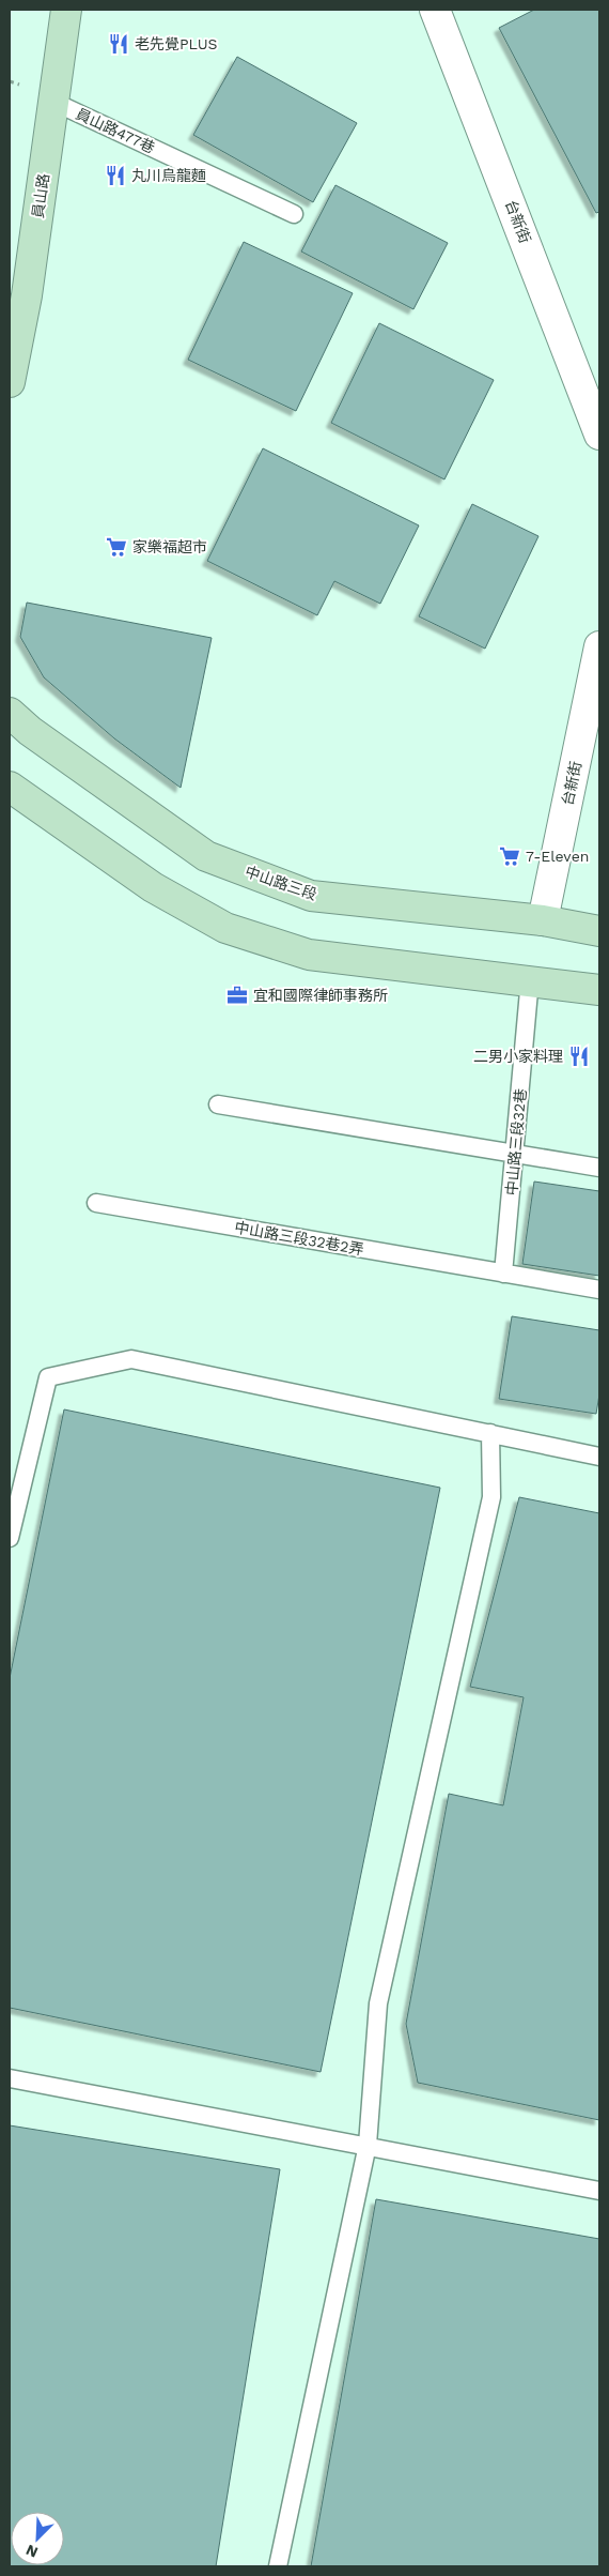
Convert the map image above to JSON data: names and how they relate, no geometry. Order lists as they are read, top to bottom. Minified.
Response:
{"streets":{"main road":["員山路","中山路三段"],"street":["台新街"],"lane":["員山路477巷","中山路三段32巷","中山路三段32巷2弄"]},"crossings":[["員山路477巷","員山路"],["台新街","中山路三段"],["中山路三段32巷","中山路三段32巷2弄"]],"places":{"restaurant":["老先覺PLUS","丸川烏龍麵","二男小家料理"],"supermarket":["家樂福超市","7-Eleven"],"office":["宜和國際律師事務所"]},"north":"bottom left"}
